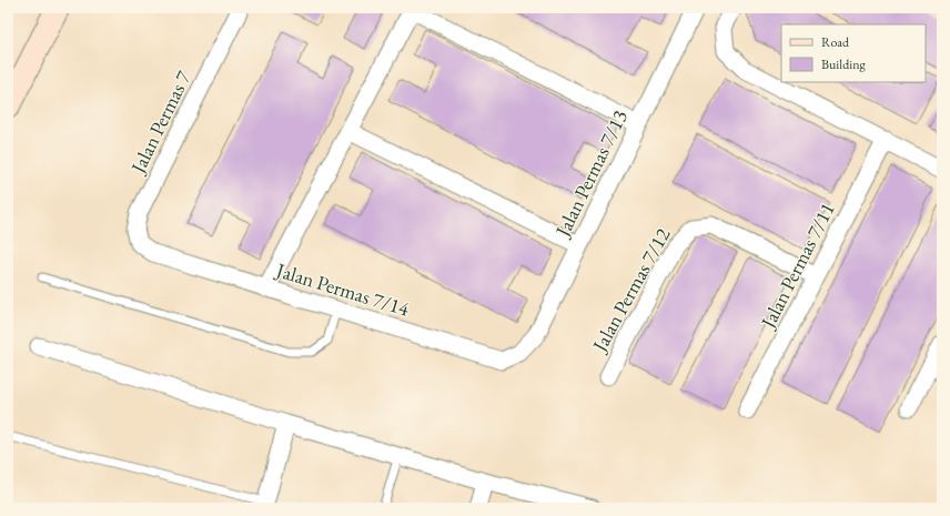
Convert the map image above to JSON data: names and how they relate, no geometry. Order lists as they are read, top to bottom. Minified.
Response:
{"streets":{"street":["Jalan Permas 7","Jalan Permas 7/13","Jalan Permas 7/11","Jalan Permas 7/14","Jalan Permas 7/12"]},"crossings":[["Jalan Permas 7","Jalan Permas 7/14"],["Jalan Permas 7/13","Jalan Permas 7/14"],["Jalan Permas 7/11","Jalan Permas 7/12"]],"legend":["Road","Building"]}
